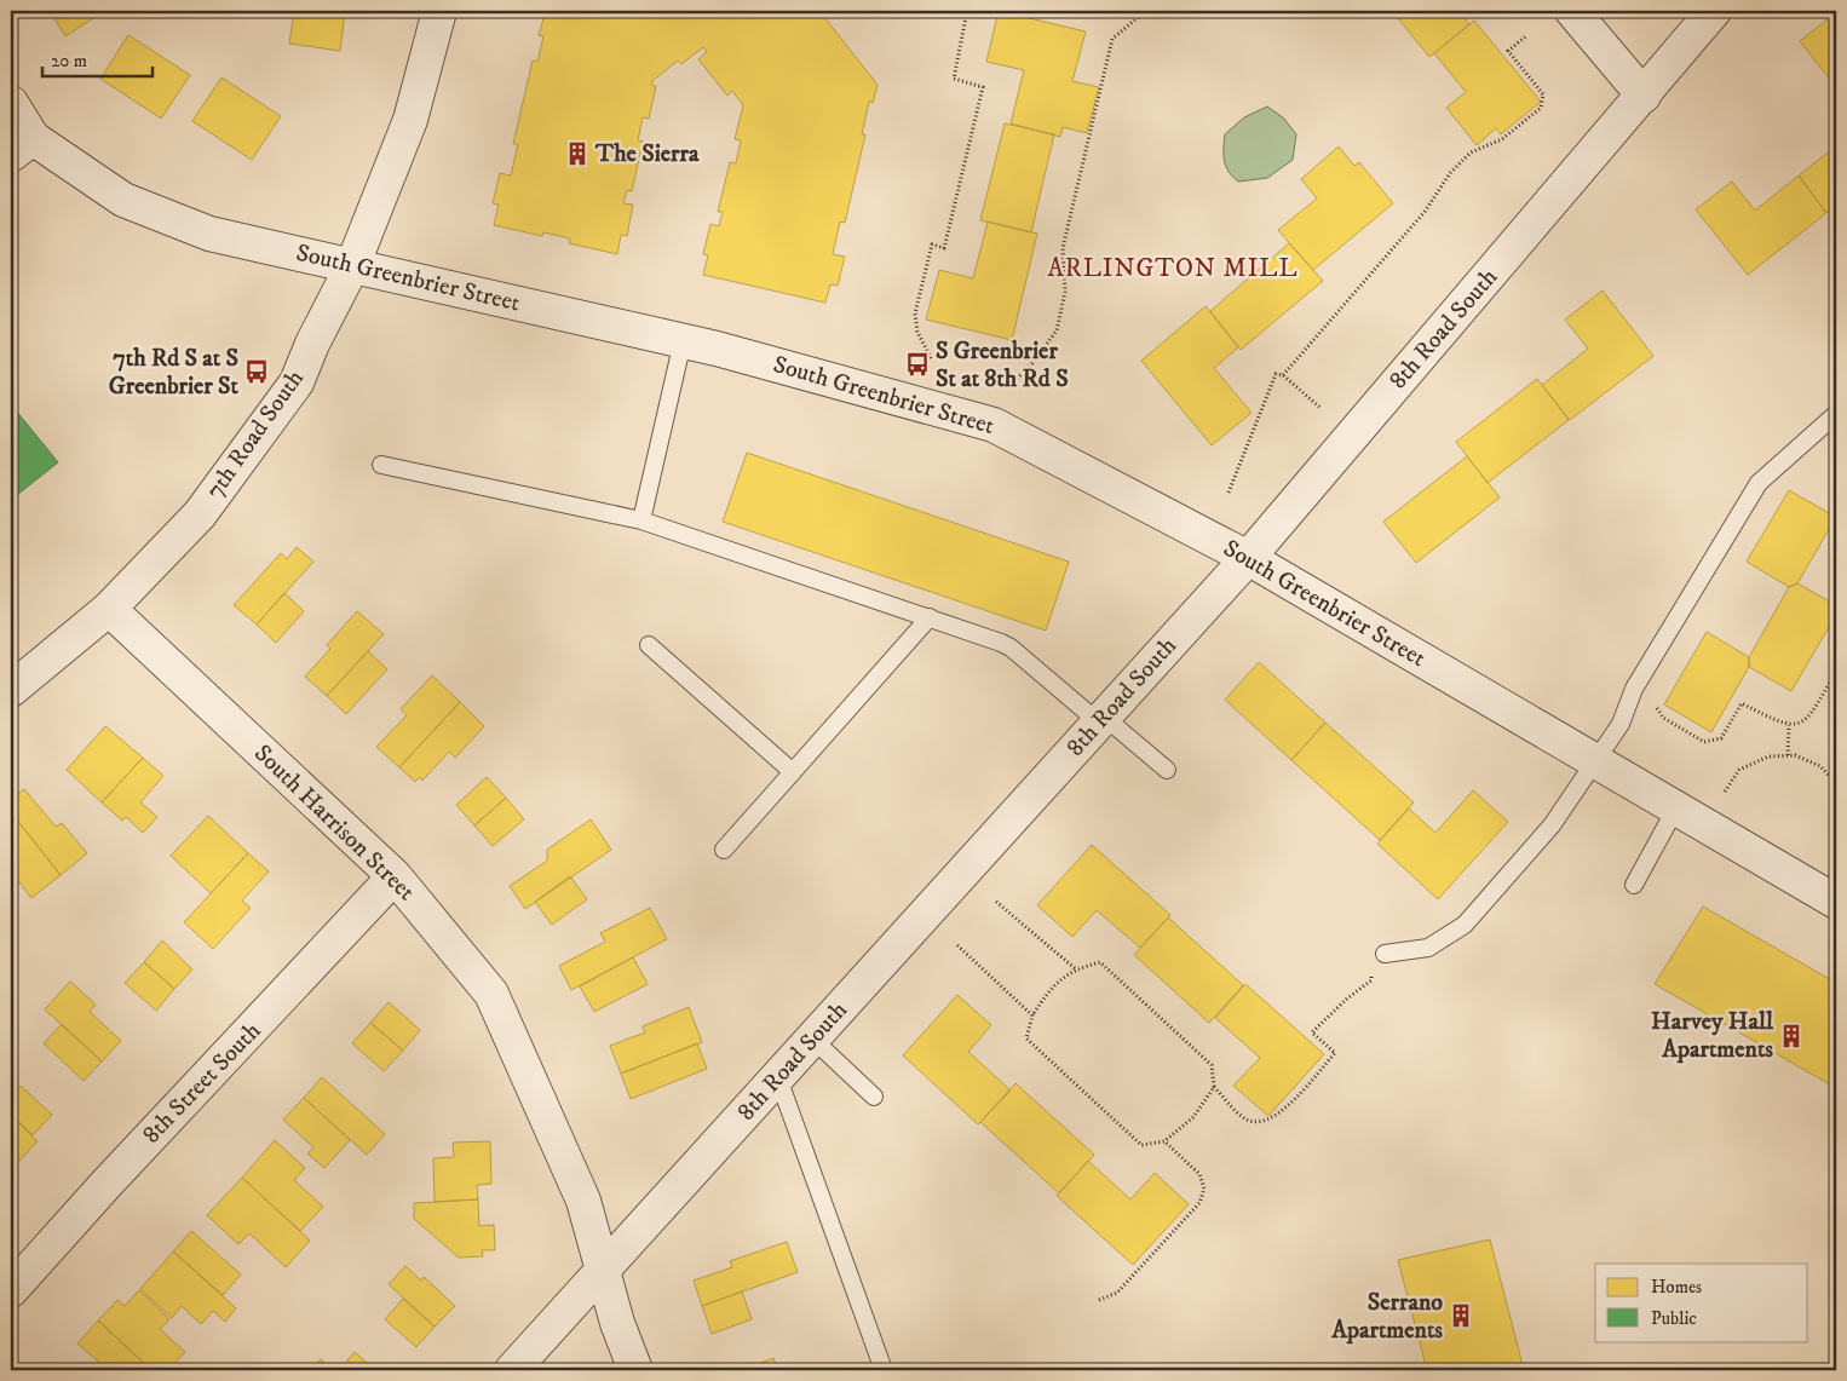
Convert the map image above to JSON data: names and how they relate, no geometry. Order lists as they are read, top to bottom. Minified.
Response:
{"streets":{"street":["South Greenbrier Street","8th Road South","7th Road South","South Harrison Street","8th Street South"]},"crossings":[["South Greenbrier Street","8th Road South"],["South Greenbrier Street","7th Road South"],["8th Road South","South Harrison Street"],["7th Road South","South Harrison Street"],["South Harrison Street","8th Street South"]],"districts":["ARLINGTON MILL"],"places":{"building":["The Sierra","Harvey Hall Apartments","Serrano Apartments"],"bus stop":["S Greenbrier St at 8th Rd S","7th Rd S at S Greenbrier St"]},"legend":["Homes","Public"],"scale_bar":"20 m"}
